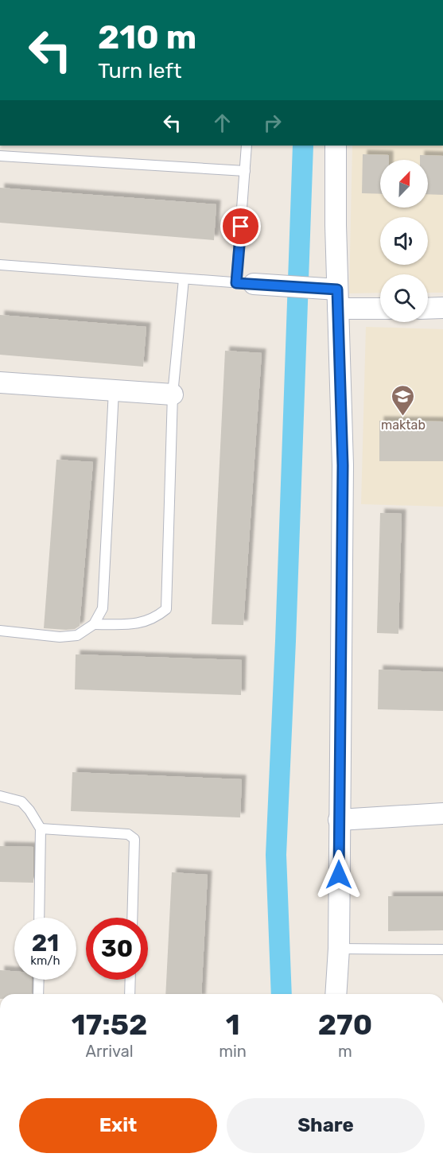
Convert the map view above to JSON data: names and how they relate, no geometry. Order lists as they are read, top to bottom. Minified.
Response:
{"places":{"school or university":["maktab"]},"north":"top right","page":{"turn":["210 m","Turn left"],"speed":"21 km/h","limit":"30","eta":["17:52","Arrival","1","min","270","m"],"buttons":["Exit","Share"]}}
